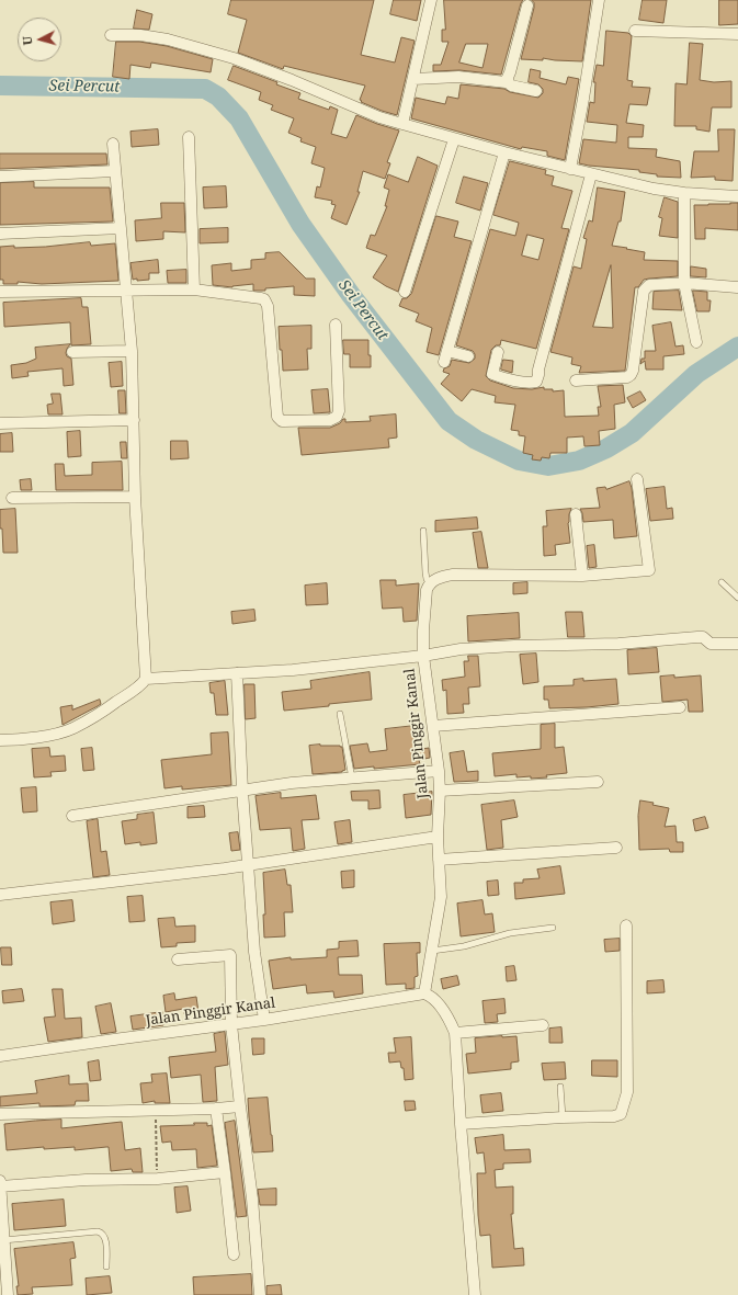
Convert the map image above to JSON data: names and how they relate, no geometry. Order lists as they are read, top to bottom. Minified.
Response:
{"streets":{"street":["Jalan Pinggir Kanal"]},"water":["Sei Percut"],"north":"left"}
